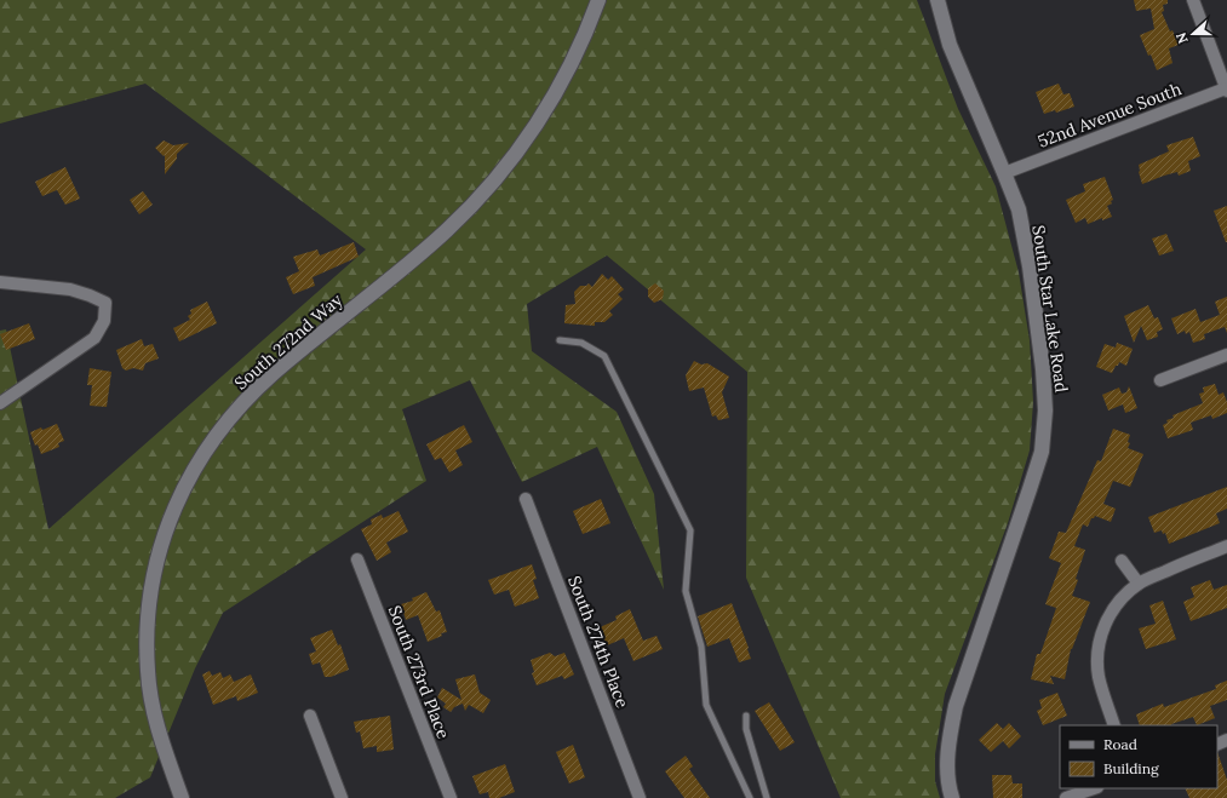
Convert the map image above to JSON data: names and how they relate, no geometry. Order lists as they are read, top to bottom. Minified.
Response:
{"streets":{"main road":["South Star Lake Road","South 272nd Way"],"street":["52nd Avenue South","South 274th Place","South 273rd Place"]},"crossings":[["52nd Avenue South","South Star Lake Road"]],"legend":["Road","Building"],"north":"left"}
